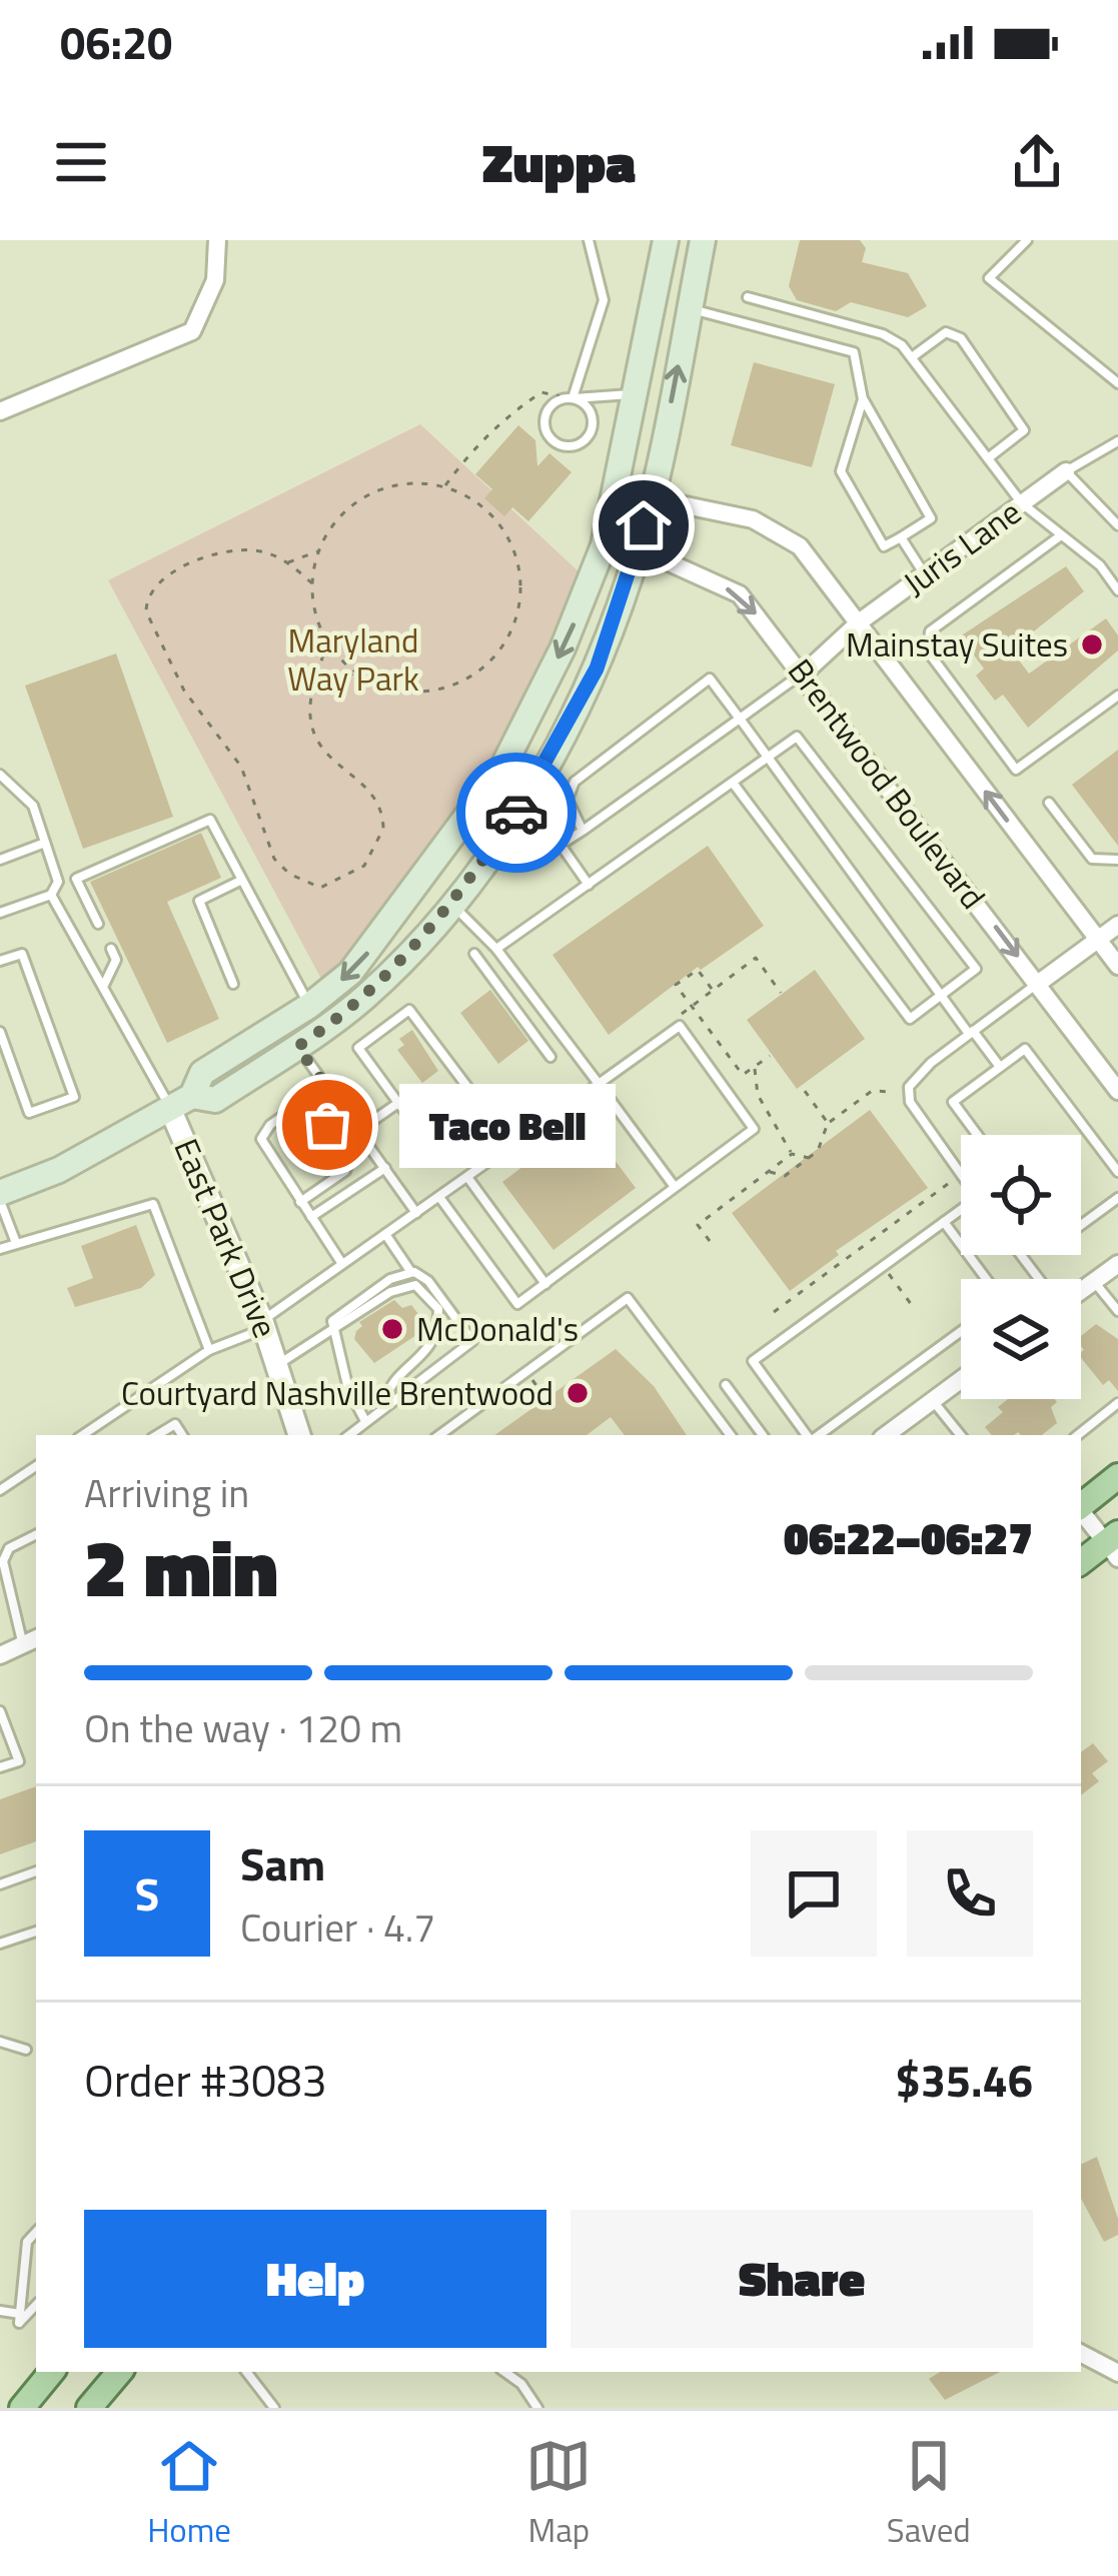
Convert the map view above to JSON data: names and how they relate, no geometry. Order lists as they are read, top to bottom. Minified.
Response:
{"streets":{"street":["Juris Lane","Brentwood Boulevard","East Park Drive"]},"crossings":[["Juris Lane","Brentwood Boulevard"]],"parks":["Maryland Way Park"],"places":["Mainstay Suites","Taco Bell","McDonald's","Courtyard Nashville Brentwood"],"page":{"status":"06:20","header":"Zuppa","bubble":"Taco Bell","heading":["2 min","Arriving in","06:22–06:27"],"panel":["Sam","Courier · 4.7","Order #3083","$35.46"],"bar":"On the way · 120 m","round":"S","buttons":["Help","Share"],"tabs":["Home","Map","Saved"]}}
